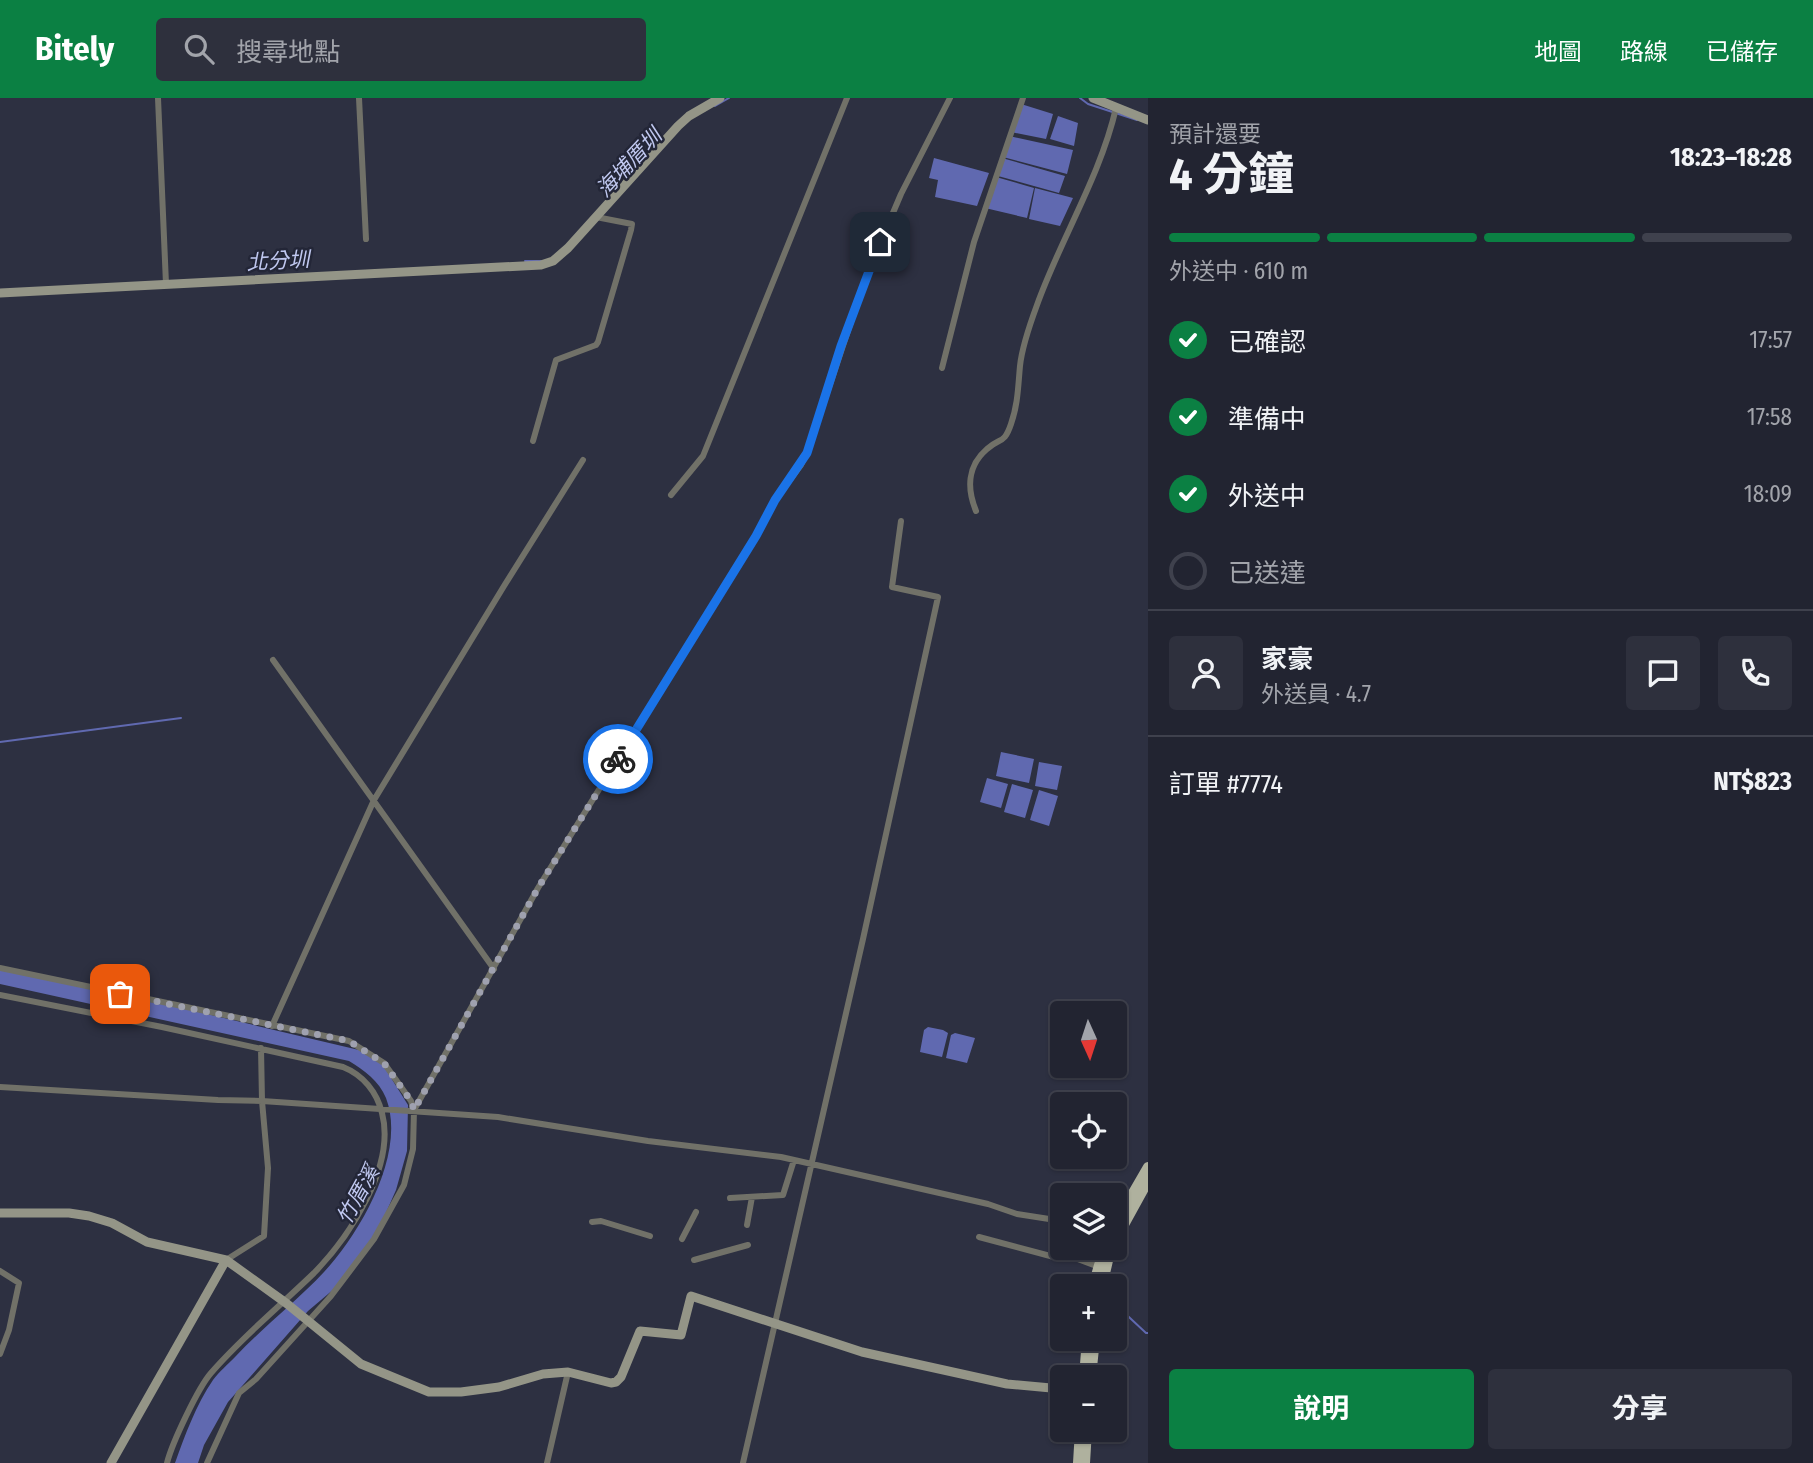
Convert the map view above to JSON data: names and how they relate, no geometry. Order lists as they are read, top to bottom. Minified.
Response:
{"water":["海埔厝圳","北分圳","竹厝溪"],"north":"bottom","page":{"header":"Bitely","search":"搜尋地點","nav":["地圖","路線","已儲存"],"heading":["4 分鐘","預計還要","18:23–18:28"],"panel":["家豪","外送員 · 4.7","訂單 #7774","NT$823"],"bar":"外送中 · 610 m","list":[["已確認","17:57"],["準備中","17:58"],["外送中","18:09"],"已送達"],"map_buttons":["+","−"],"buttons":["說明","分享"]}}
